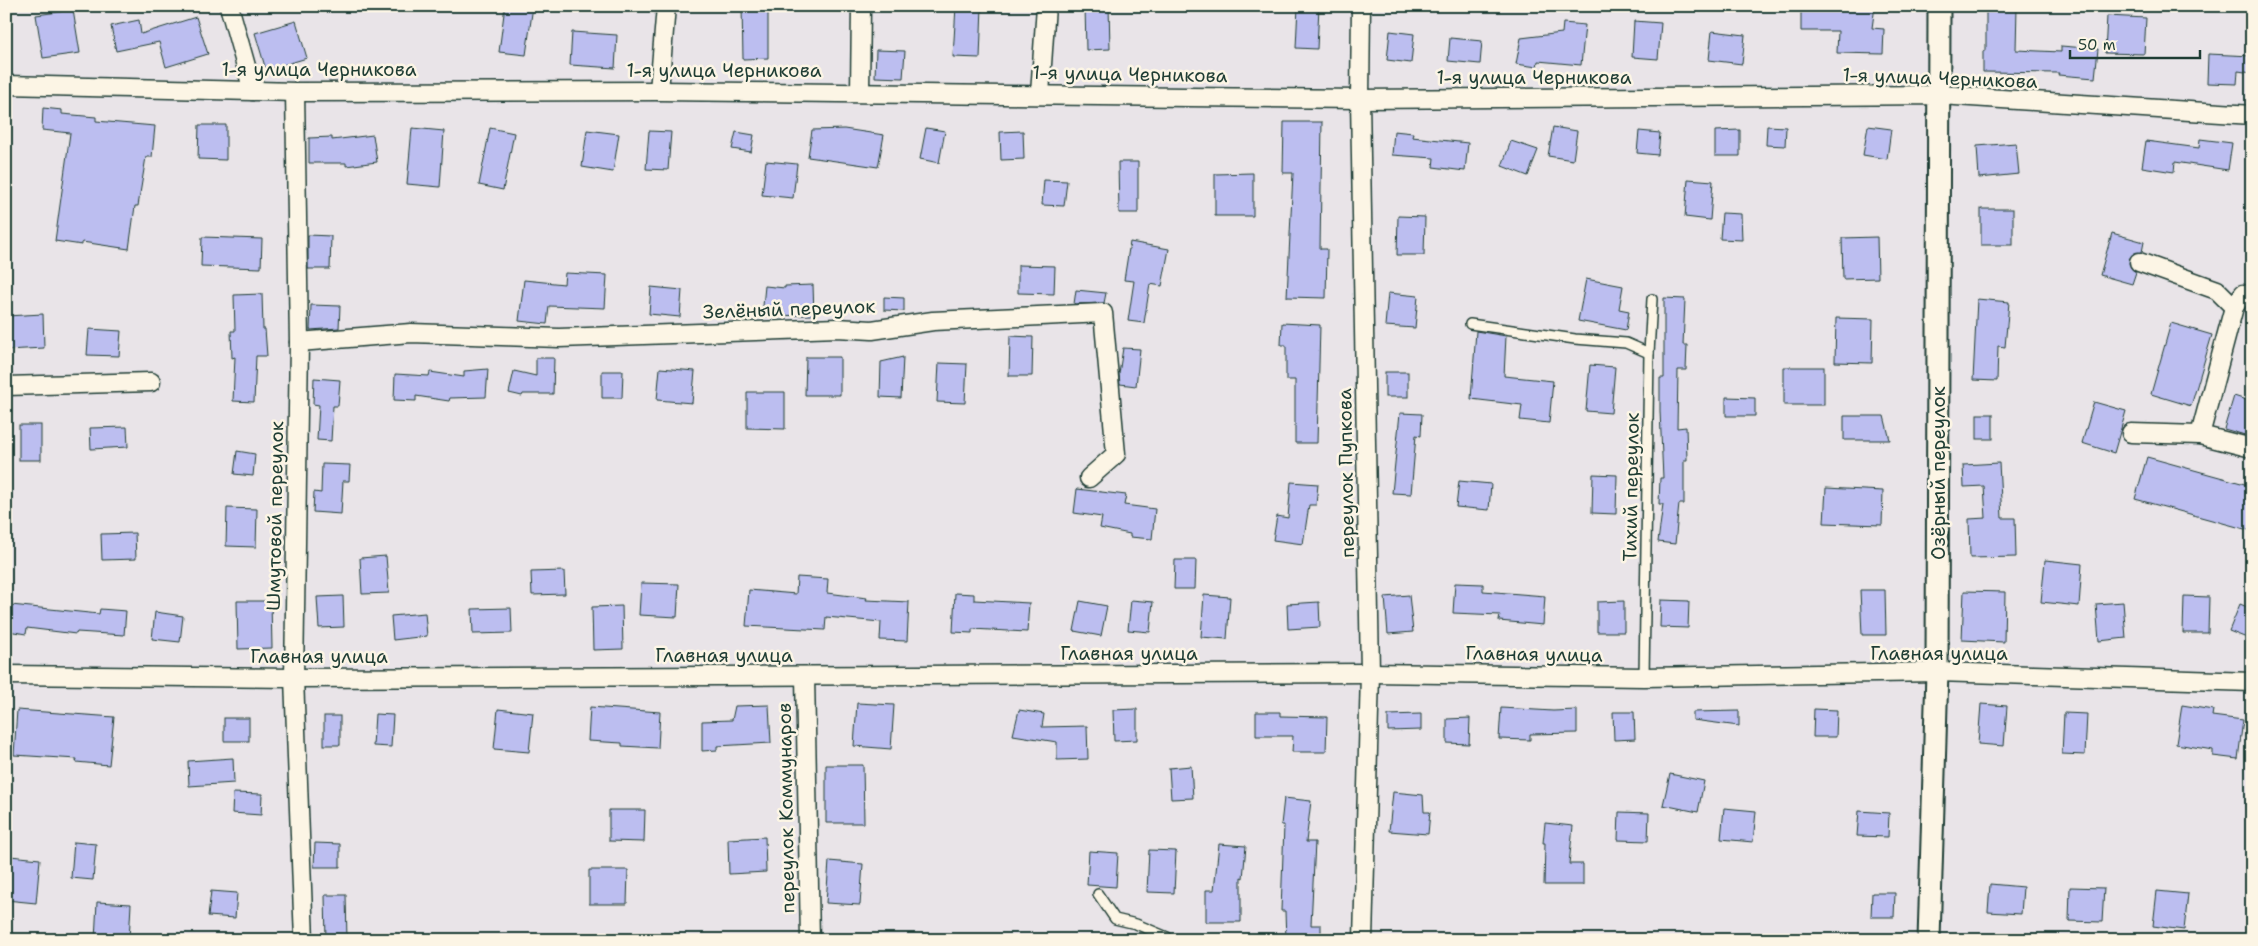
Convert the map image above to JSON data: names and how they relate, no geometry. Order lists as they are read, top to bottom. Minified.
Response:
{"streets":{"street":["1-я улица Черникова","Зелёный переулок","переулок Пупкова","Озёрный переулок","Шмутовой переулок","Главная улица","переулок Коммунаров"],"lane":["Тихий переулок"]},"crossings":[["1-я улица Черникова","переулок Пупкова"],["1-я улица Черникова","Озёрный переулок"],["1-я улица Черникова","Шмутовой переулок"],["Зелёный переулок","Шмутовой переулок"],["переулок Пупкова","Главная улица"],["Озёрный переулок","Главная улица"],["Тихий переулок","Главная улица"],["Шмутовой переулок","Главная улица"],["Главная улица","переулок Коммунаров"]],"scale_bar":"50 m"}
